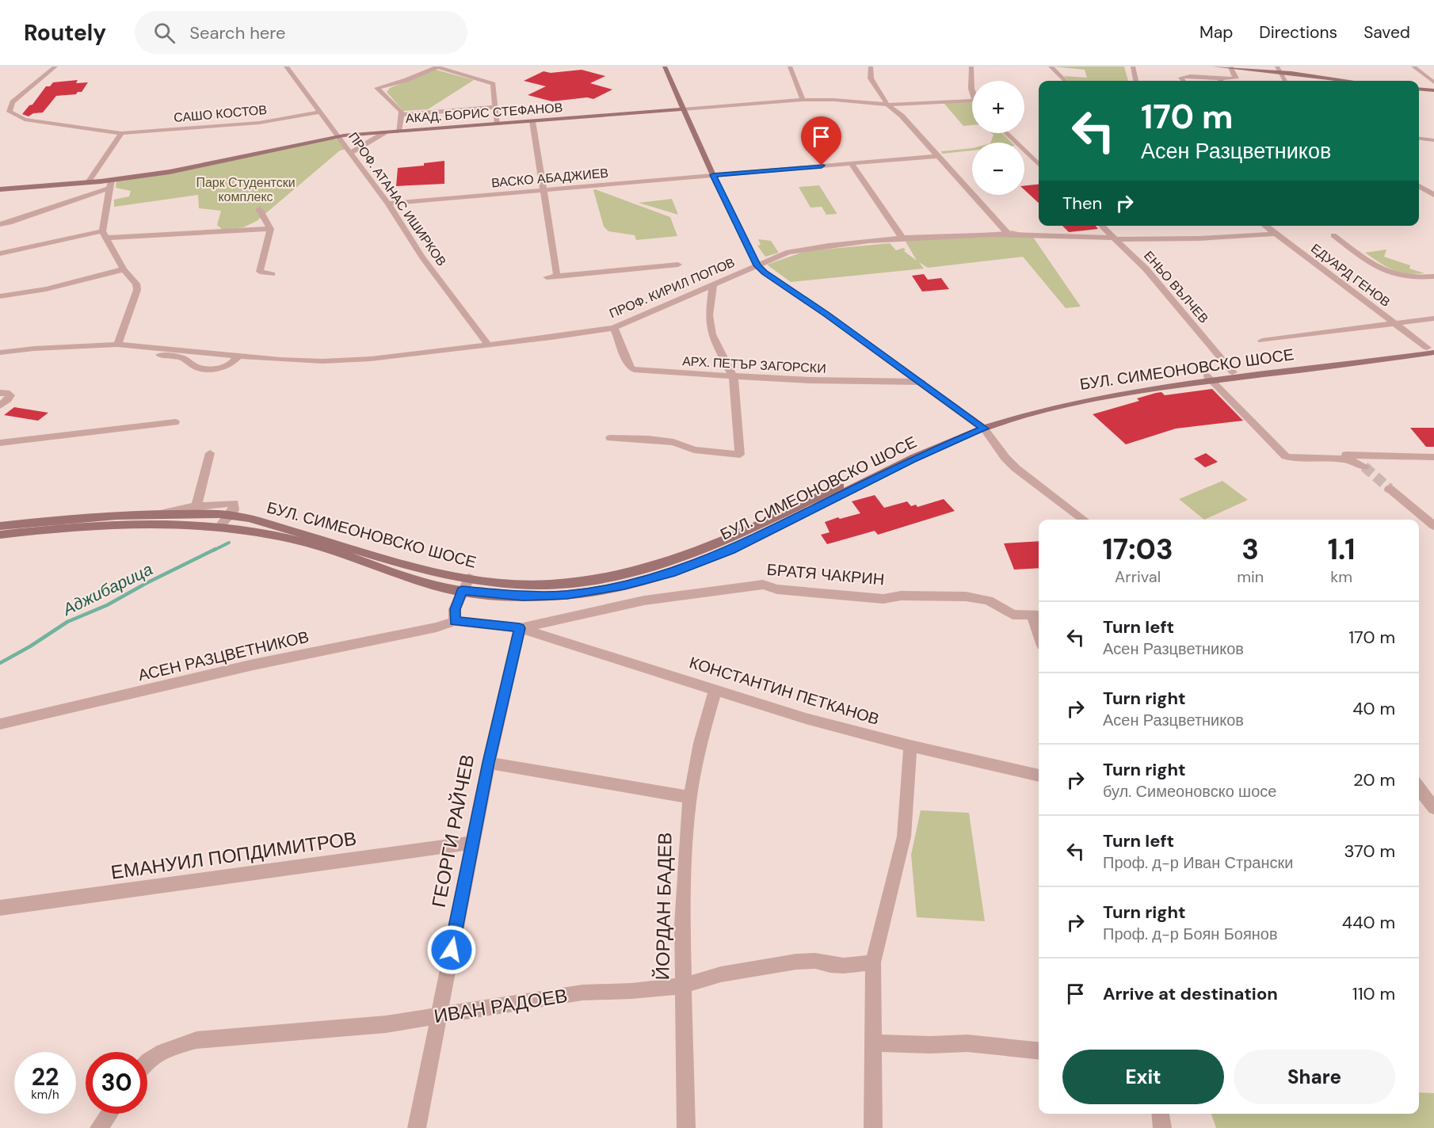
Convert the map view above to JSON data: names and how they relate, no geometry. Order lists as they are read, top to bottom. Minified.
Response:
{"streets":{"main road":["АКАД. БОРИС СТЕФАНОВ","БУЛ. СИМЕОНОВСКО ШОСЕ"],"street":["САШО КОСТОВ","ВАСКО АБАДЖИЕВ","ПРОФ. АТАНАС ИШИРКОВ","ЕДУАРД ГЕНОВ","ЕНЬО ВЪЛЧЕВ","ПРОФ. КИРИЛ ПОПОВ","АРХ. ПЕТЪР ЗАГОРСКИ","БРАТЯ ЧАКРИН","АСЕН РАЗЦВЕТНИКОВ","КОНСТАНТИН ПЕТКАНОВ","ГЕОРГИ РАЙЧЕВ","ЕМАНУИЛ ПОПДИМИТРОВ","ЙОРДАН БАДЕВ","ИВАН РАДОЕВ"]},"crossings":[["АКАД. БОРИС СТЕФАНОВ","ПРОФ. АТАНАС ИШИРКОВ"],["САШО КОСТОВ","ПРОФ. АТАНАС ИШИРКОВ"],["ВАСКО АБАДЖИЕВ","ПРОФ. АТАНАС ИШИРКОВ"],["ПРОФ. АТАНАС ИШИРКОВ","ПРОФ. КИРИЛ ПОПОВ"],["ЕДУАРД ГЕНОВ","ПРОФ. КИРИЛ ПОПОВ"],["ЕДУАРД ГЕНОВ","БУЛ. СИМЕОНОВСКО ШОСЕ"],["ЕНЬО ВЪЛЧЕВ","ПРОФ. КИРИЛ ПОПОВ"],["ЕНЬО ВЪЛЧЕВ","БУЛ. СИМЕОНОВСКО ШОСЕ"],["ПРОФ. КИРИЛ ПОПОВ","АРХ. ПЕТЪР ЗАГОРСКИ"],["БРАТЯ ЧАКРИН","АСЕН РАЗЦВЕТНИКОВ"],["БРАТЯ ЧАКРИН","КОНСТАНТИН ПЕТКАНОВ"],["БРАТЯ ЧАКРИН","ГЕОРГИ РАЙЧЕВ"],["АСЕН РАЗЦВЕТНИКОВ","КОНСТАНТИН ПЕТКАНОВ"],["АСЕН РАЗЦВЕТНИКОВ","ГЕОРГИ РАЙЧЕВ"],["КОНСТАНТИН ПЕТКАНОВ","ГЕОРГИ РАЙЧЕВ"],["КОНСТАНТИН ПЕТКАНОВ","ЙОРДАН БАДЕВ"],["ГЕОРГИ РАЙЧЕВ","ЕМАНУИЛ ПОПДИМИТРОВ"],["ГЕОРГИ РАЙЧЕВ","ИВАН РАДОЕВ"],["ЙОРДАН БАДЕВ","ИВАН РАДОЕВ"]],"water":["Аджибарица"],"parks":["Парк Студентски комплекс"],"page":{"header":"Routely","search":"Search here","nav":["Map","Directions","Saved"],"map_buttons":["+","−"],"turn":["170 m","Асен Разцветников"],"then":"Then","eta":["17:03","Arrival","3","min","1.1","km"],"list":[{"name":"Turn left","note":"Асен Разцветников","value":"170 m"},{"name":"Turn right","note":"Асен Разцветников","value":"40 m"},{"name":"Turn right","note":"бул. Симеоновско шосе","value":"20 m"},{"name":"Turn left","note":"Проф. д-р Иван Странски","value":"370 m"},{"name":"Turn right","note":"Проф. д-р Боян Боянов","value":"440 m"},{"name":"Arrive at destination","value":"110 m"}],"buttons":["Exit","Share"],"speed":"22 km/h","limit":"30"}}
